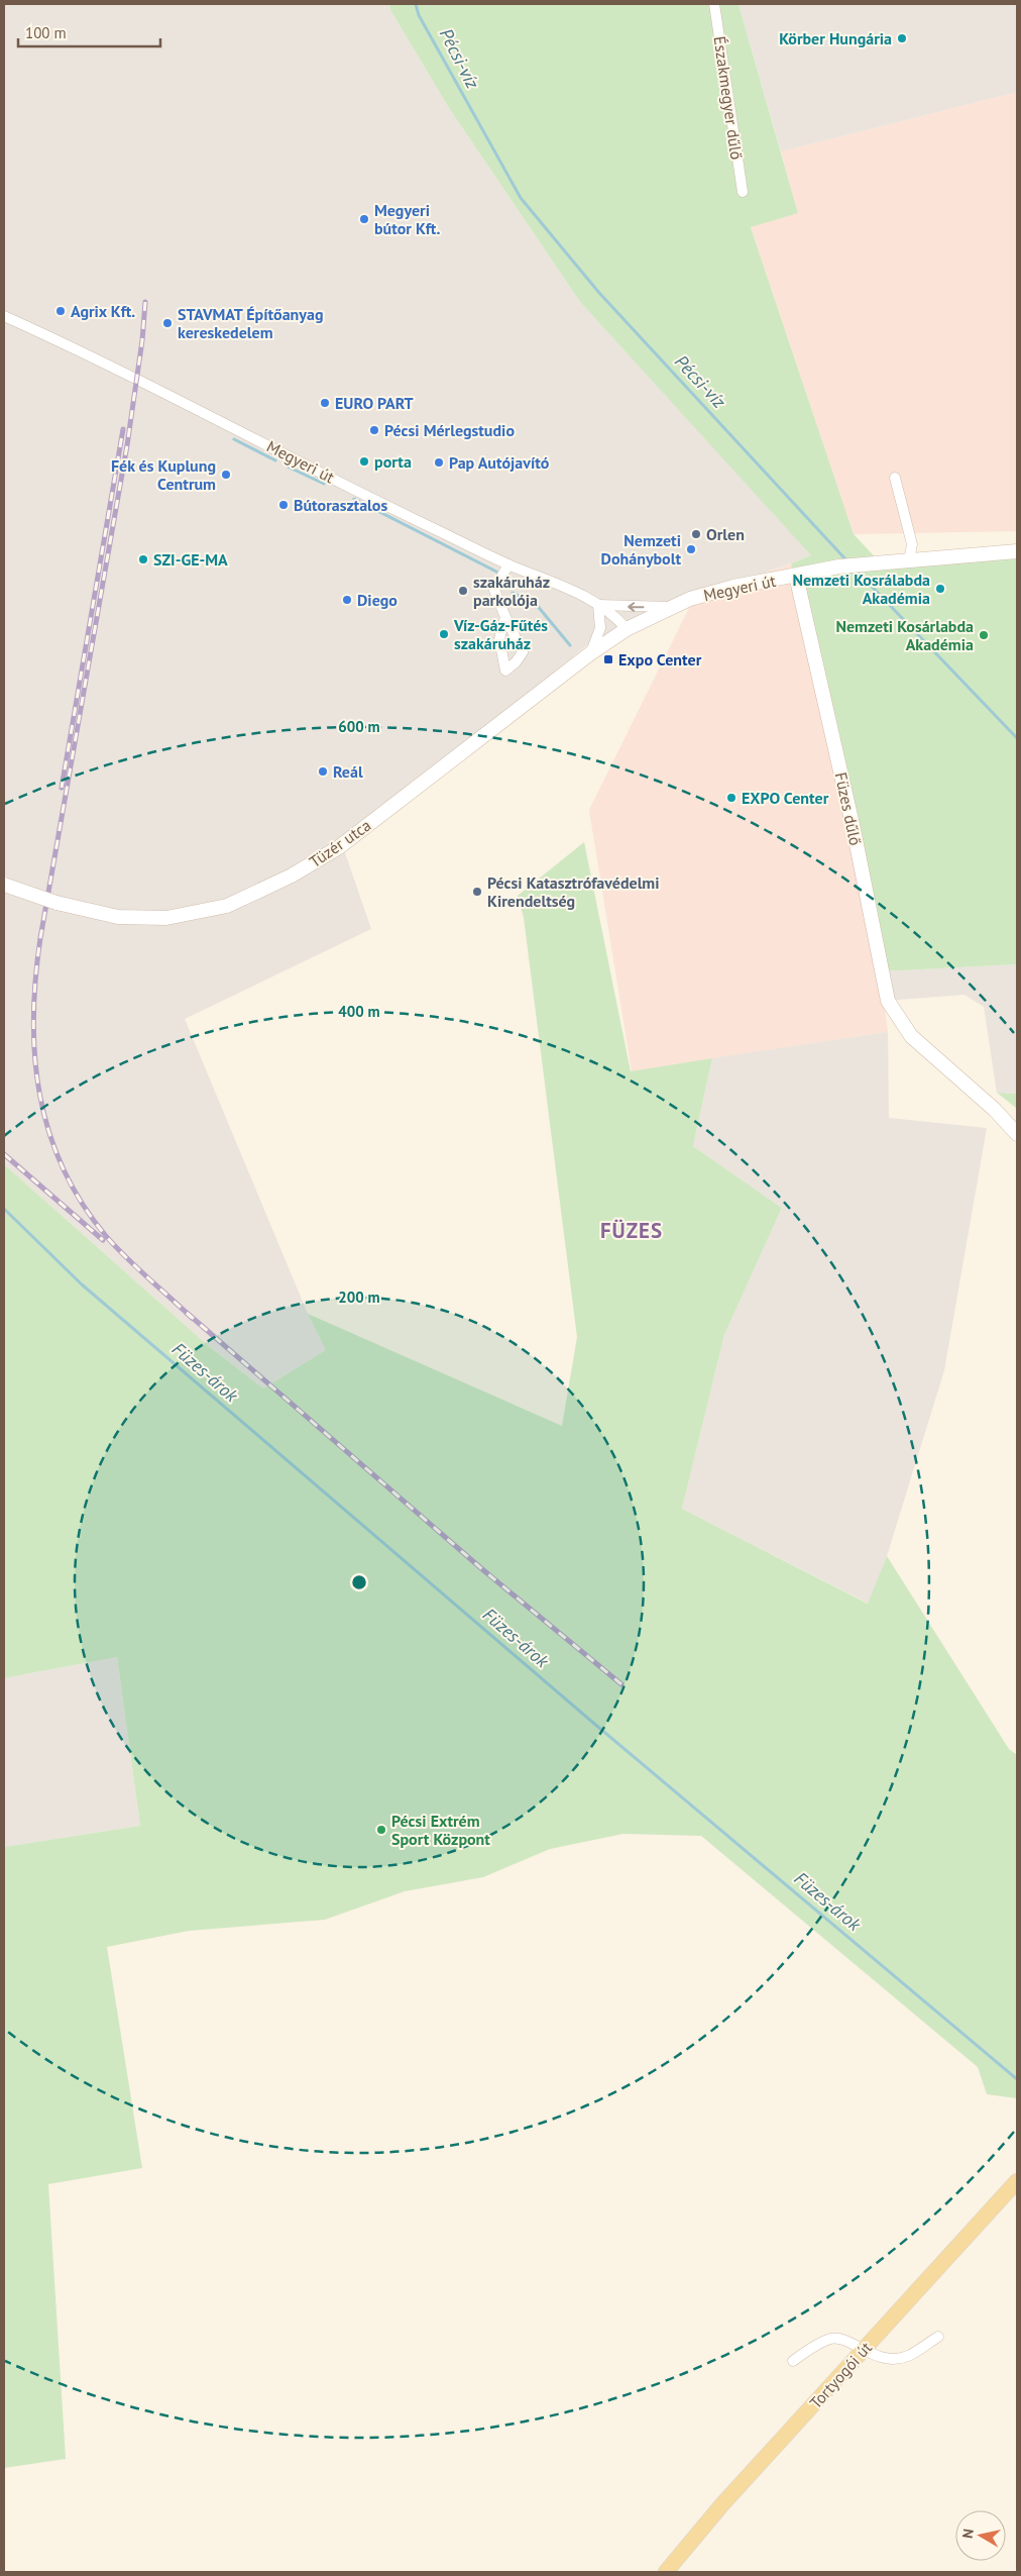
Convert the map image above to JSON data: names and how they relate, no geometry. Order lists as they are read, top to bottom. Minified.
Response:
{"streets":{"main road":["Tortyogói út"],"street":["Északmegyer dűlő","Megyeri út","Füzes dűlő","Tüzér utca"]},"crossings":[["Megyeri út","Füzes dűlő"],["Megyeri út","Tüzér utca"]],"districts":["FÜZES"],"water":["Pécsi-víz","Füzes-árok"],"places":{"other":["Körber Hungária","Megyeri bútor Kft.","Agrix Kft.","STAVMAT Építőanyag kereskedelem","EURO PART","Pécsi Mérlegstudio","porta","Pap Autójavító","Fék és Kuplung Centrum","Bútorasztalos","Orlen","Nemzeti Dohánybolt","SZI-GE-MA","Nemzeti Kosrálabda Akadémia","szakáruház parkolója","Diego","Víz-Gáz-Fűtés szakáruház","Nemzeti Kosárlabda Akadémia","Reál","EXPO Center","Pécsi Katasztrófavédelmi Kirendeltség","Pécsi Extrém Sport Központ"],"transit":["Expo Center"]},"scale_bar":"100 m","north":"left","rings":["600 m","400 m","200 m"]}
